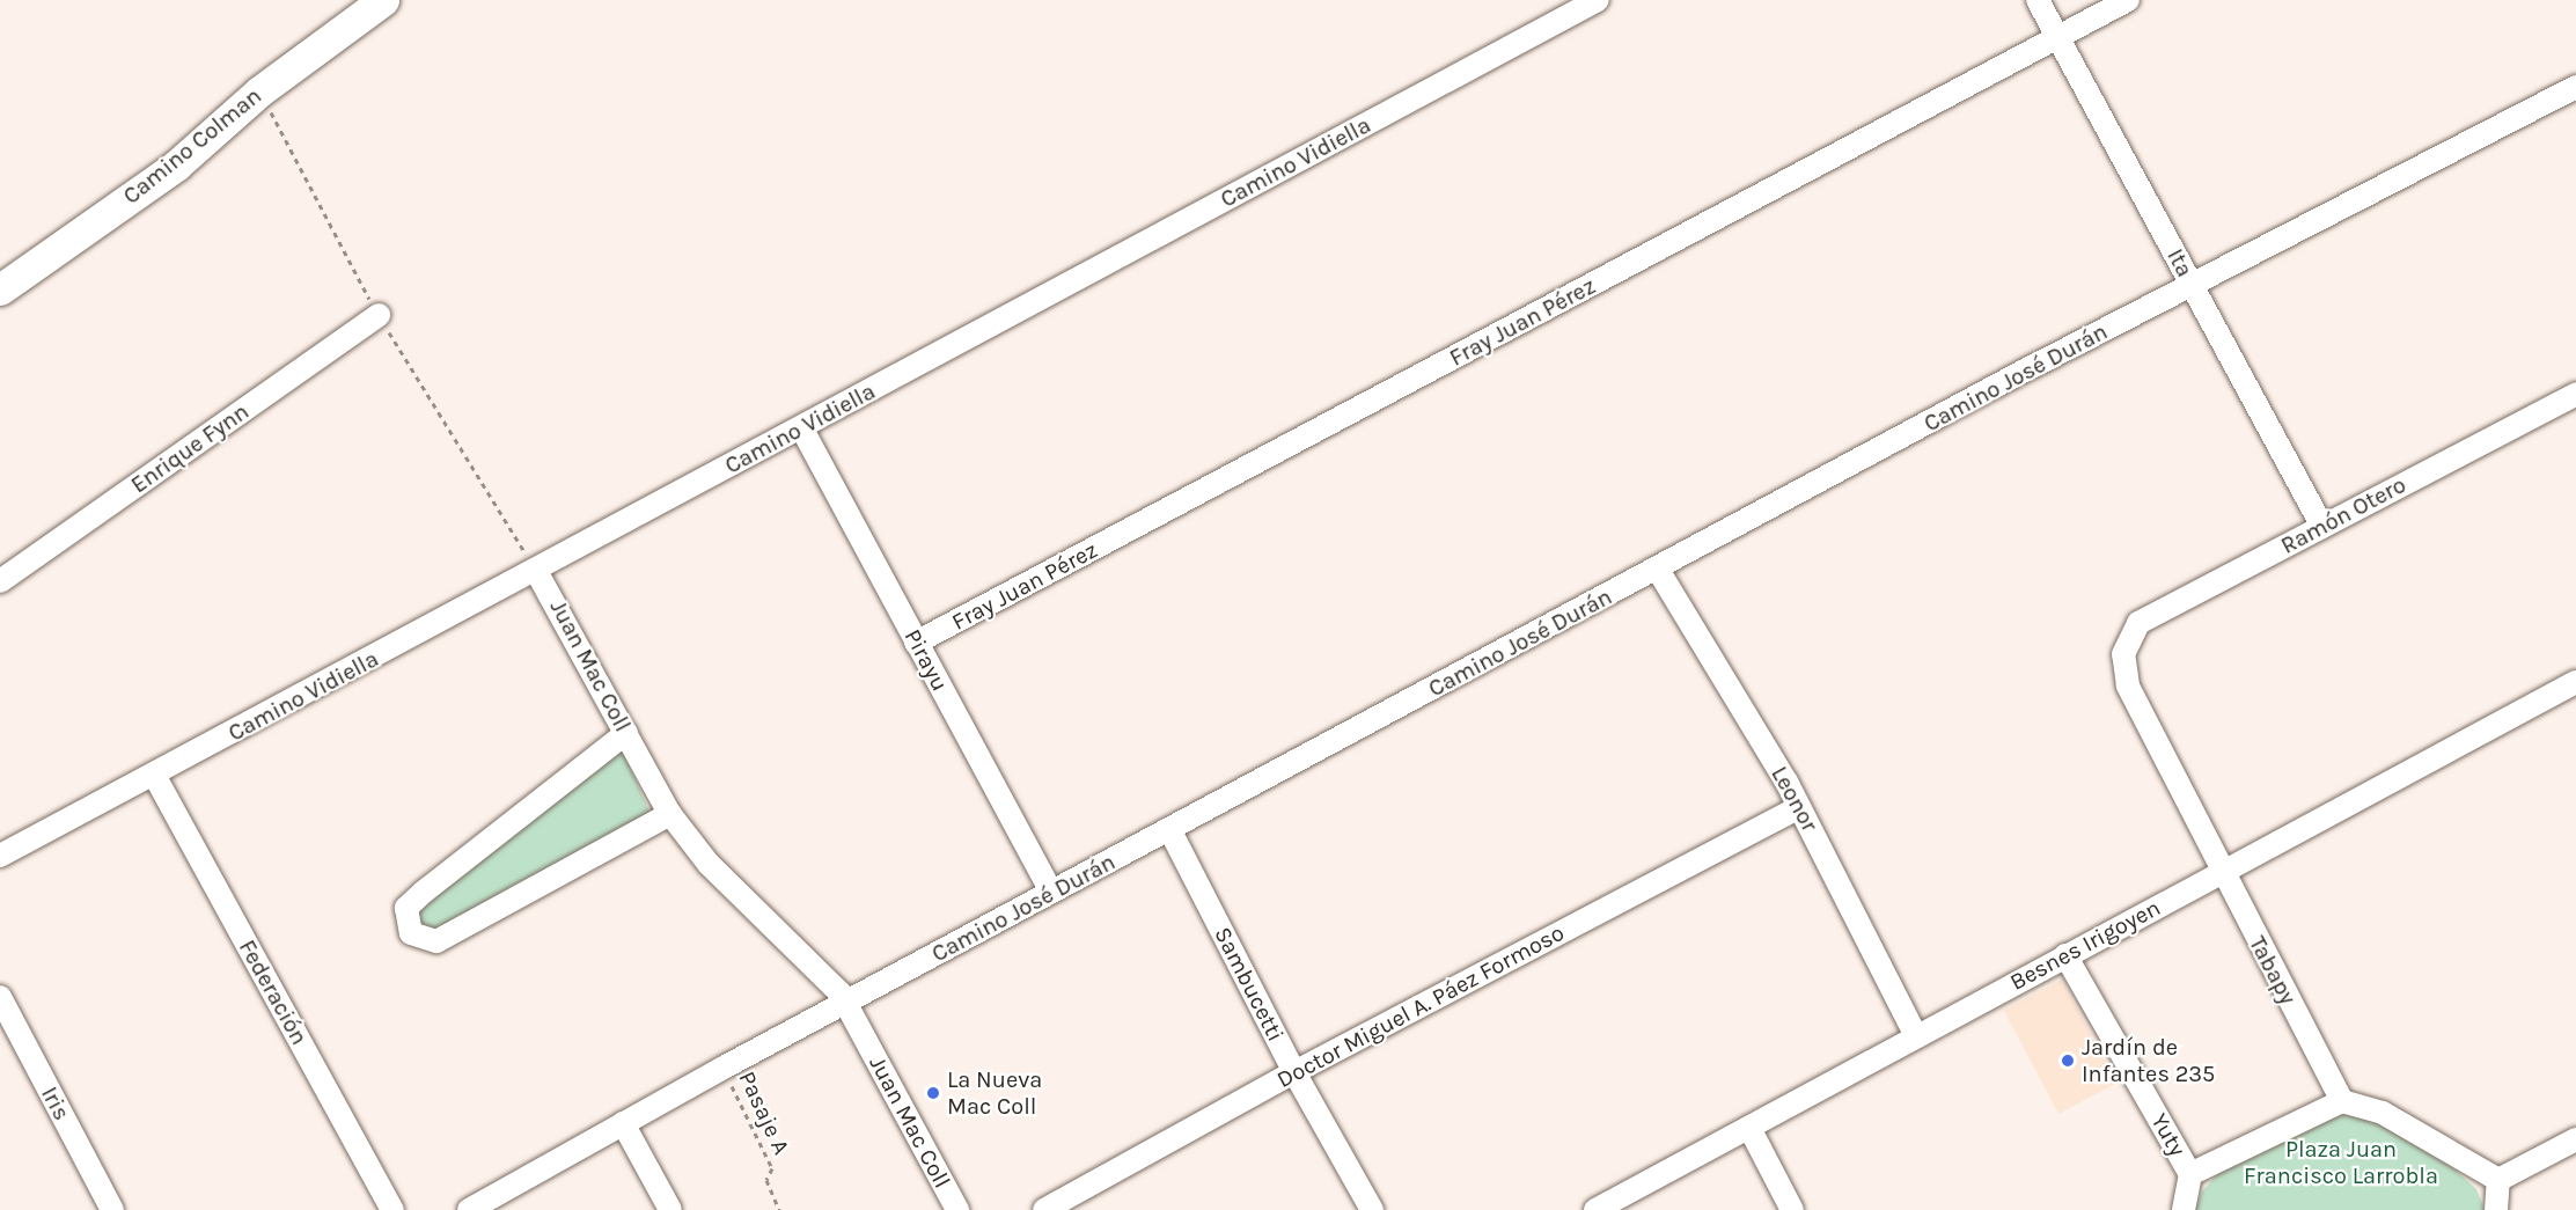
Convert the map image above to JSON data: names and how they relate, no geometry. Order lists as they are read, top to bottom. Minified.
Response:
{"streets":{"street":["Camino Colman","Camino Vidiella","Ita","Fray Juan Pérez","Camino José Durán","Enrique Fynn","Ramón Otero","Pirayu","Juan Mac Coll","Leonor","Besnes Irigoyen","Tabapy","Sambucetti","Federación","Doctor Miguel A. Páez Formoso","Iris","Yuty"],"path":["Pasaje A"]},"crossings":[["Camino Vidiella","Pirayu"],["Camino Vidiella","Juan Mac Coll"],["Camino Vidiella","Federación"],["Ita","Fray Juan Pérez"],["Ita","Camino José Durán"],["Ita","Ramón Otero"],["Fray Juan Pérez","Pirayu"],["Camino José Durán","Pirayu"],["Camino José Durán","Juan Mac Coll"],["Camino José Durán","Leonor"],["Camino José Durán","Sambucetti"],["Camino José Durán","Pasaje A"],["Ramón Otero","Tabapy"],["Leonor","Besnes Irigoyen"],["Leonor","Doctor Miguel A. Páez Formoso"],["Besnes Irigoyen","Tabapy"],["Besnes Irigoyen","Yuty"],["Sambucetti","Doctor Miguel A. Páez Formoso"]],"parks":["Plaza Juan Francisco Larrobla"],"places":["Jardín de Infantes 235","La Nueva Mac Coll"]}
